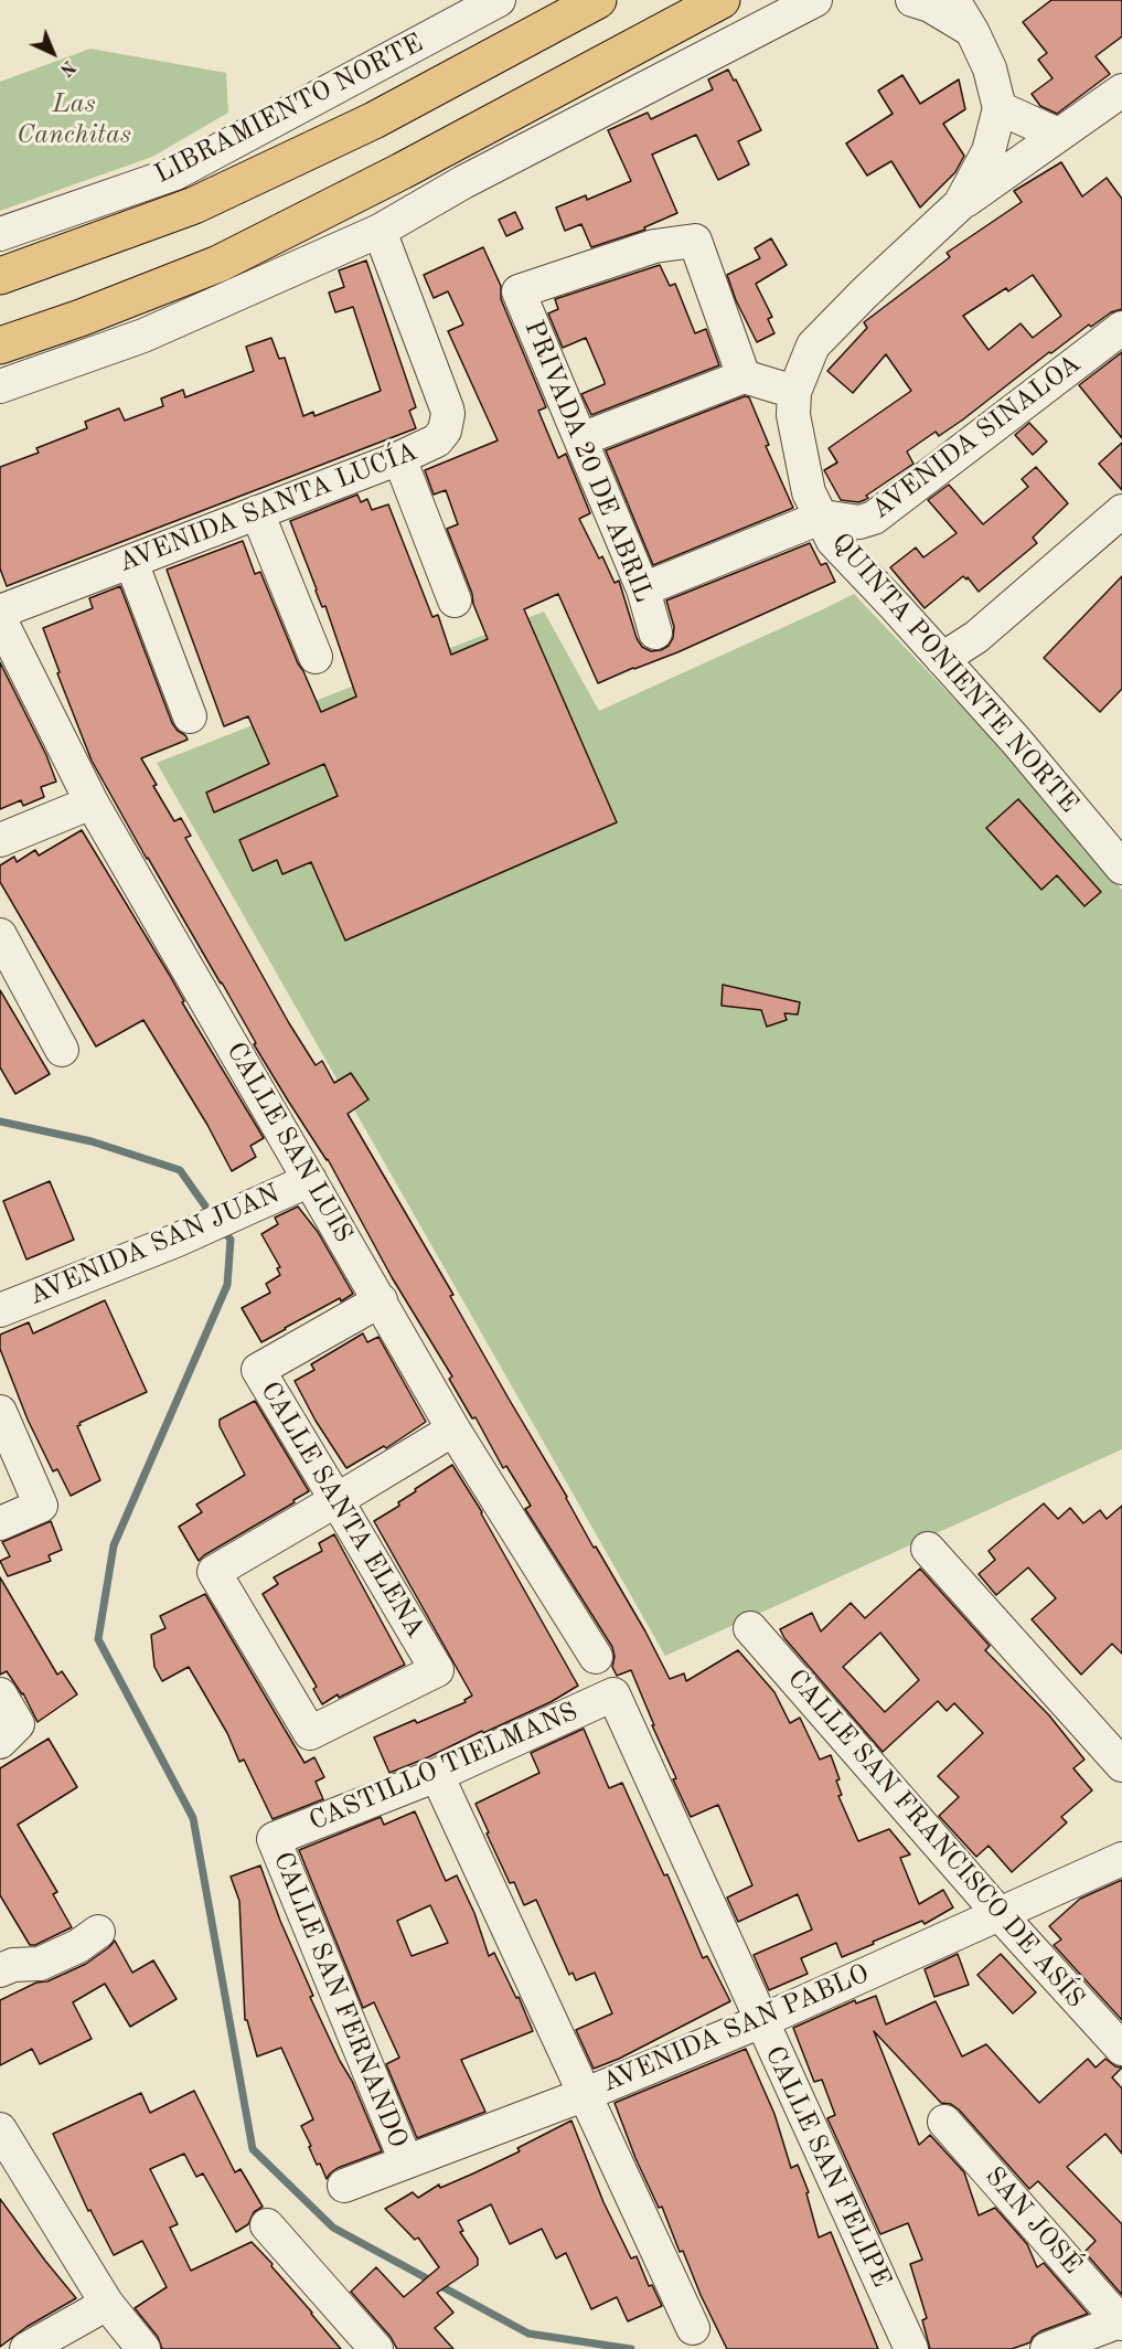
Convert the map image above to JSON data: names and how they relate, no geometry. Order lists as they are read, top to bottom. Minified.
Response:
{"streets":{"street":["LIBRAMIENTO NORTE","AVENIDA SINALOA","PRIVADA 20 DE ABRIL","AVENIDA SANTA LUCÍA","QUINTA PONIENTE NORTE","CALLE SAN LUIS","AVENIDA SAN JUAN","CALLE SANTA ELENA","CASTILLO TIELMANS","CALLE SAN FRANCISCO DE ASÍS","CALLE SAN FERNANDO","AVENIDA SAN PABLO","CALLE SAN FELIPE","SAN JOSÉ"]},"crossings":[["AVENIDA SINALOA","QUINTA PONIENTE NORTE"],["CALLE SAN LUIS","AVENIDA SAN JUAN"],["CALLE SAN LUIS","CALLE SANTA ELENA"],["CASTILLO TIELMANS","CALLE SAN FERNANDO"],["CASTILLO TIELMANS","CALLE SAN FELIPE"],["CALLE SAN FRANCISCO DE ASÍS","AVENIDA SAN PABLO"],["CALLE SAN FERNANDO","AVENIDA SAN PABLO"],["AVENIDA SAN PABLO","CALLE SAN FELIPE"]],"parks":["Las Canchitas"],"north":"bottom right"}
